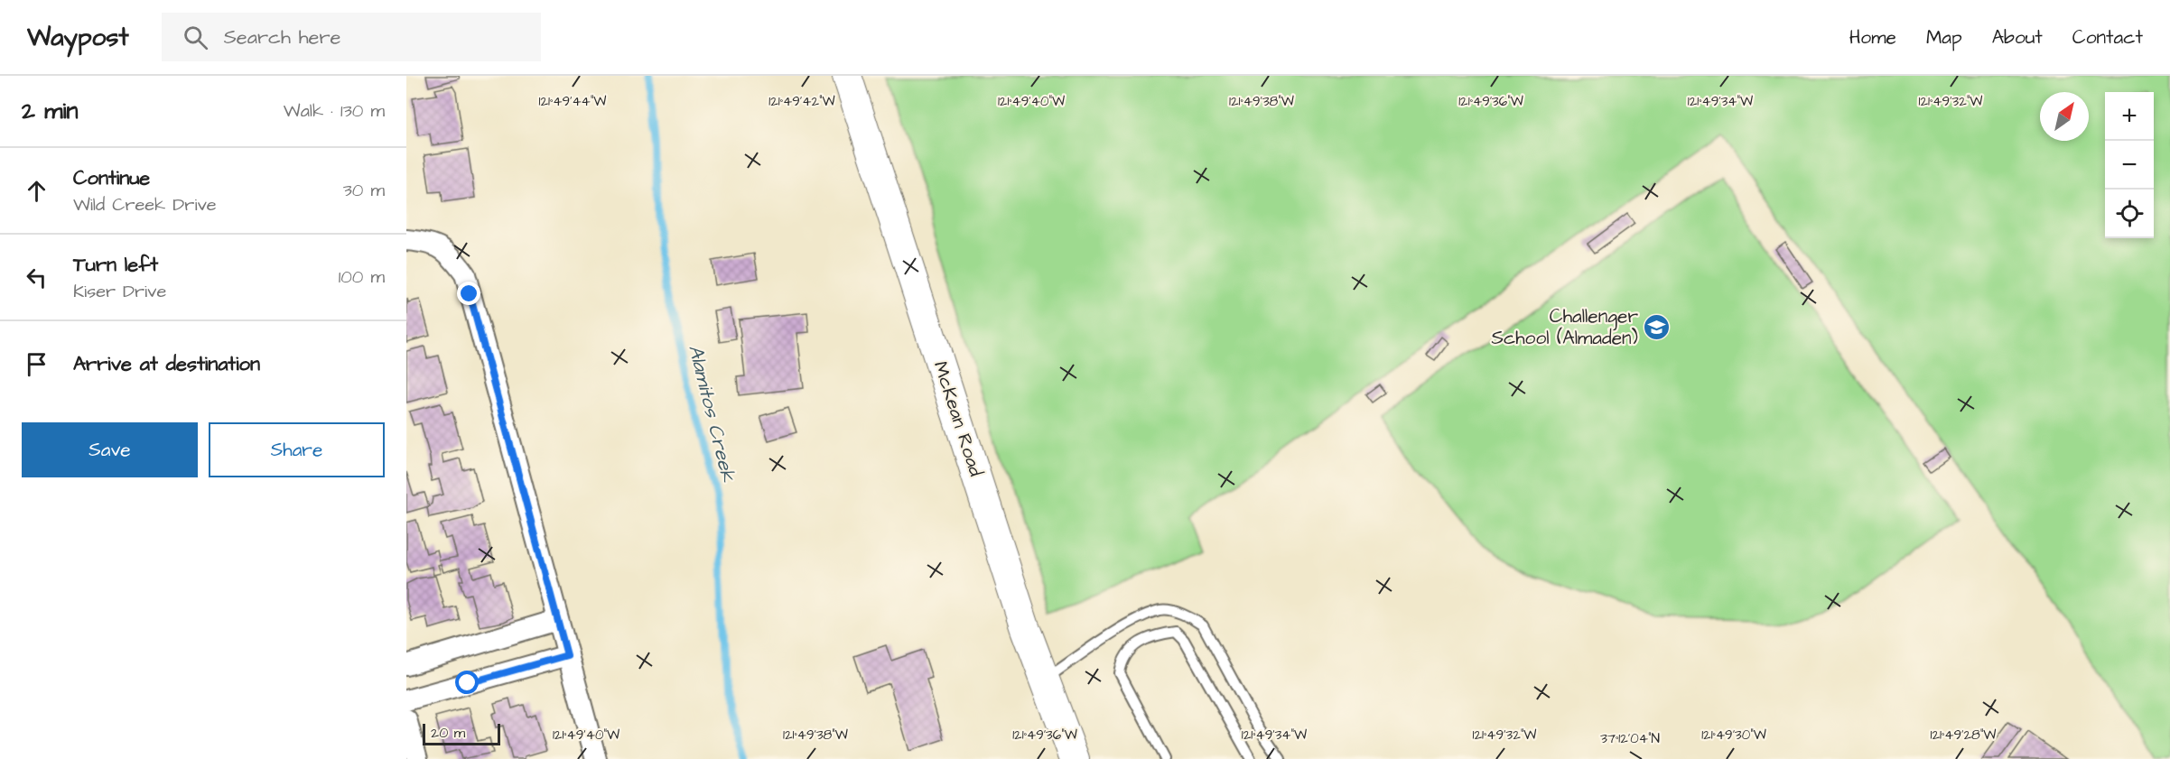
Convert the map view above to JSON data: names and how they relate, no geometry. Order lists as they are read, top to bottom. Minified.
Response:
{"streets":{"main road":["McKean Road"]},"water":["Alamitos Creek"],"places":{"school or university":["Challenger School (Almaden)"]},"scale_bar":"20 m","north":"top right","page":{"header":"Waypost","search":"Search here","nav":["Home","Map","About","Contact"],"heading":["2 min","Walk · 130 m"],"map_buttons":["+","−"],"list":[["Continue","Wild Creek Drive","30 m"],["Turn left","Kiser Drive","100 m"],"Arrive at destination"],"buttons":["Save","Share"],"scale":"20 m"},"coordinates":["121°49'44\"W","121°49'42\"W","121°49'36\"W","121°49'40\"W","121°49'38\"W","121°49'34\"W","121°49'32\"W","121°49'30\"W","121°49'28\"W","37°12'04\"N"]}
